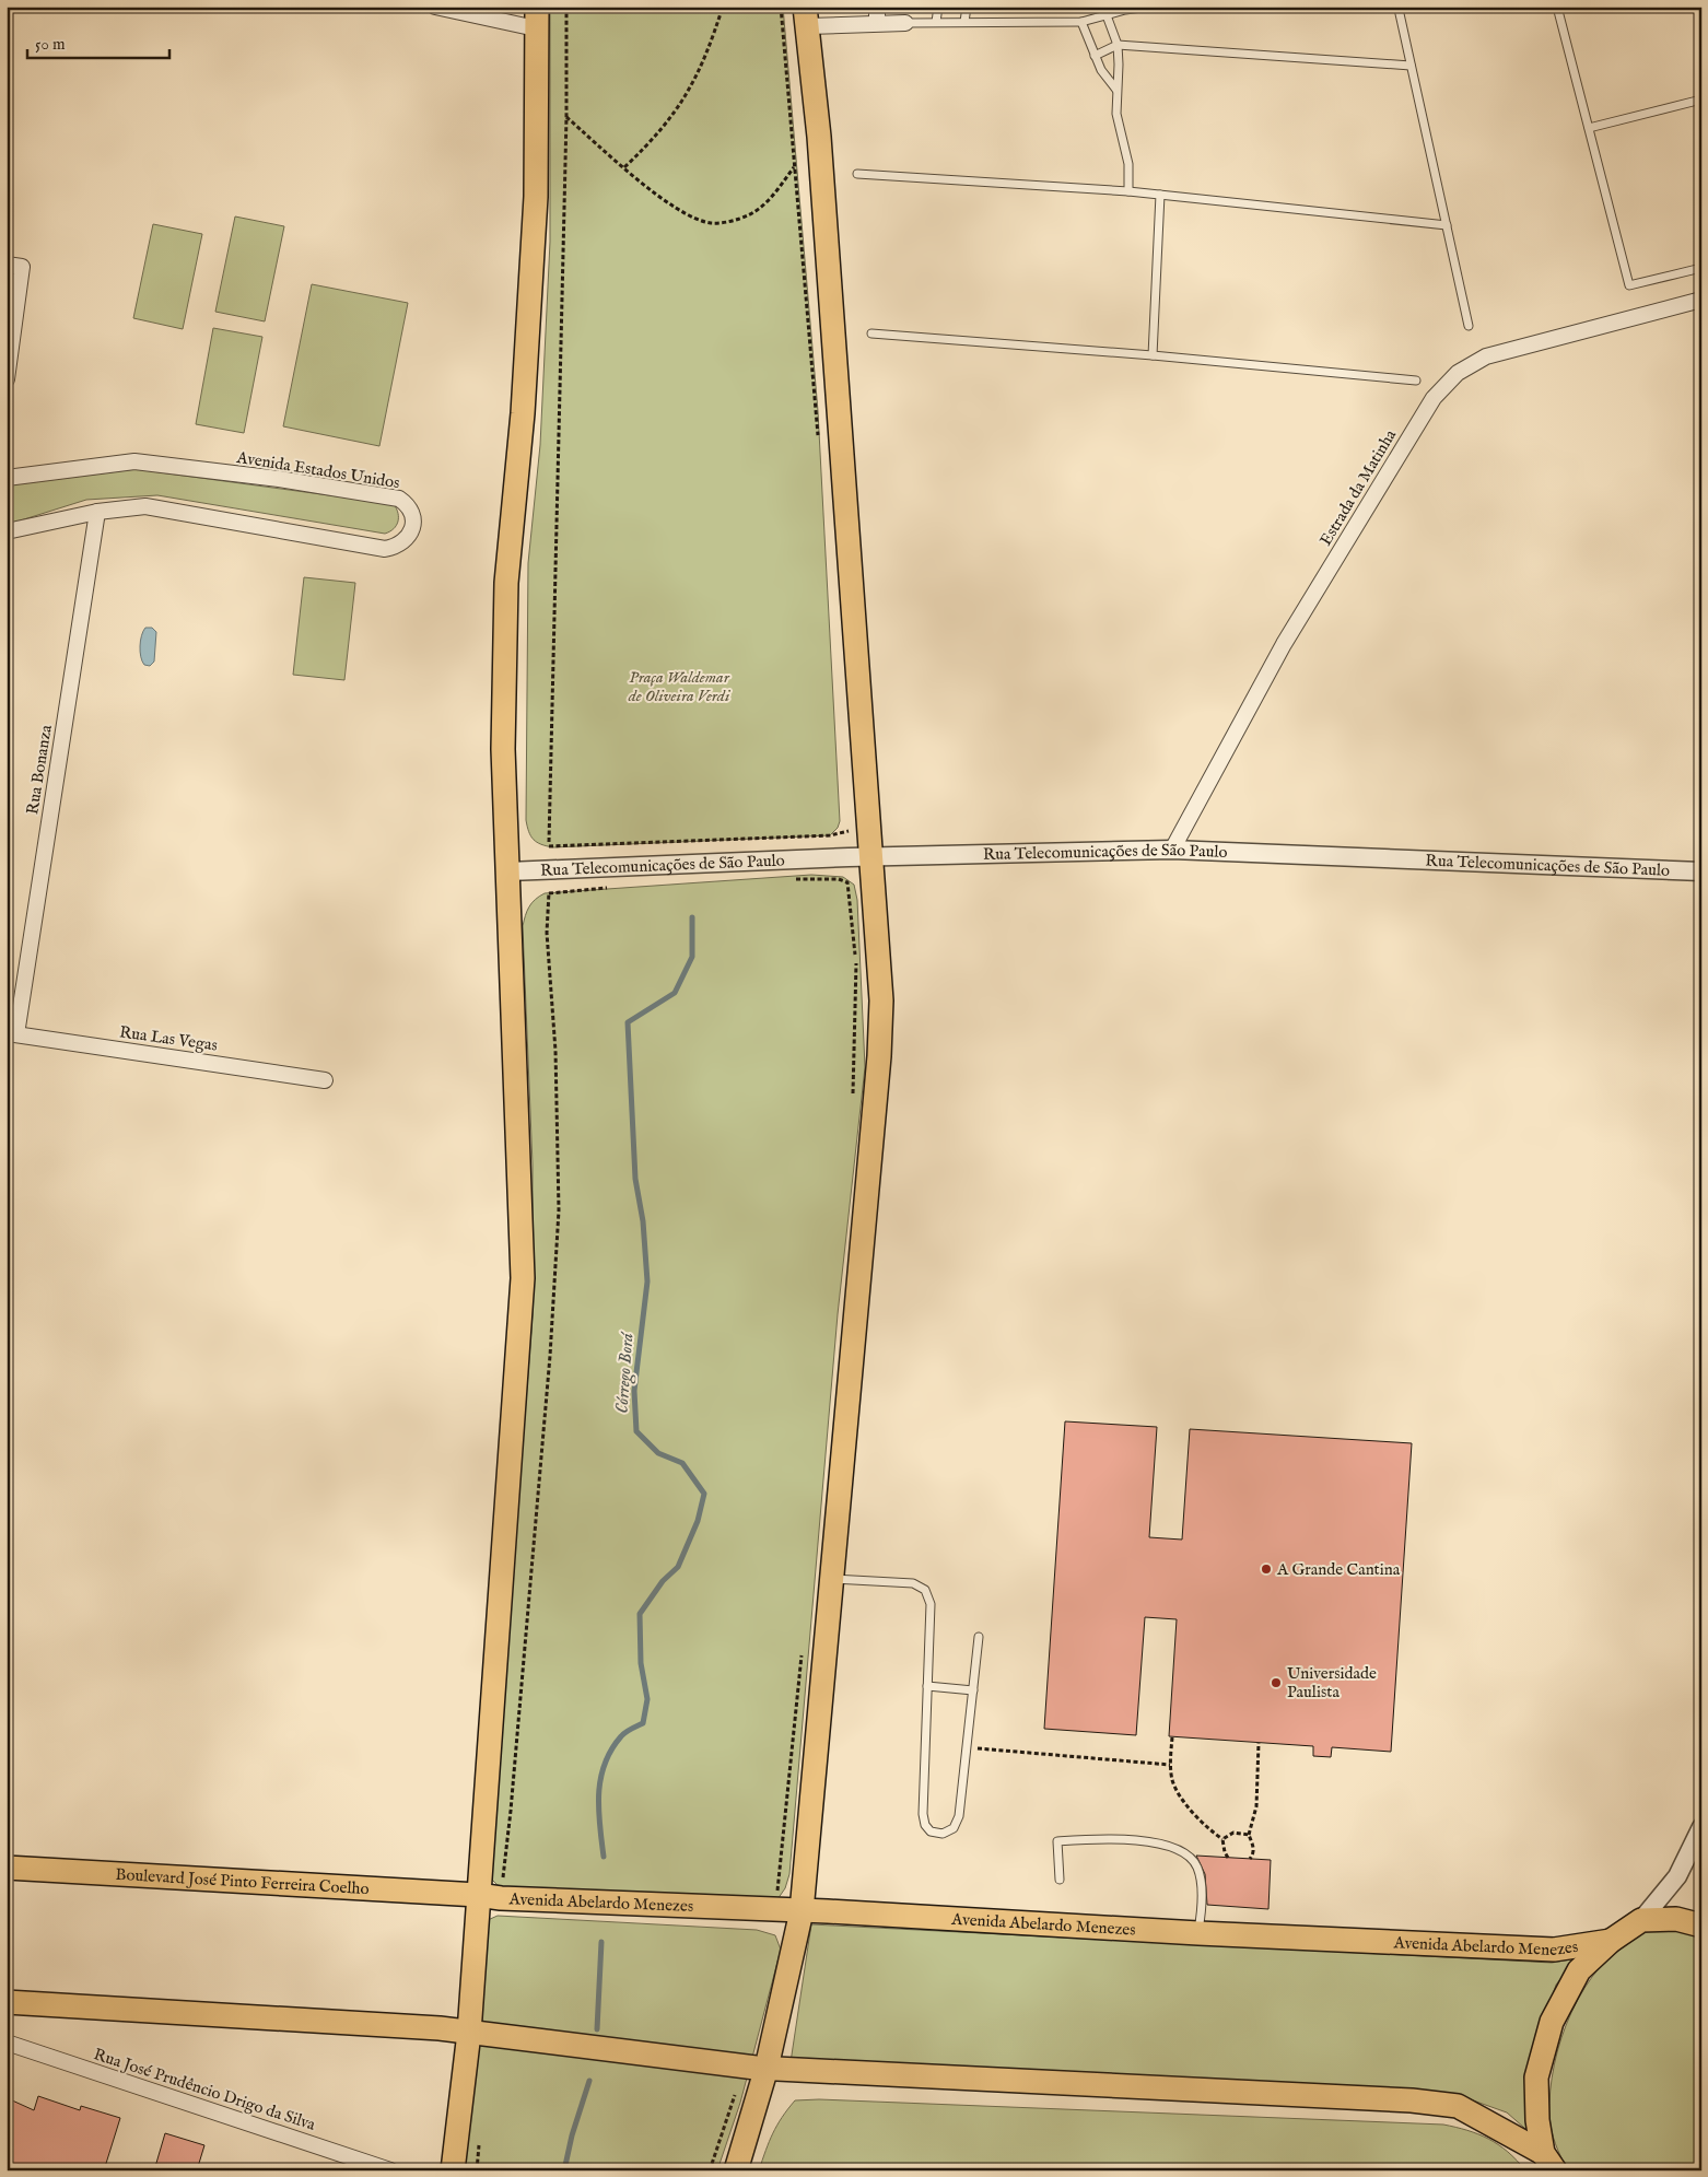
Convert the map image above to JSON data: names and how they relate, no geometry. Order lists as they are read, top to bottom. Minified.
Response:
{"streets":{"main road":["Boulevard José Pinto Ferreira Coelho","Avenida Abelardo Menezes"],"street":["Avenida Estados Unidos","Estrada da Matinha","Rua Bonanza","Rua Telecomunicações de São Paulo","Rua Las Vegas","Rua José Prudêncio Drigo da Silva"]},"crossings":[["Avenida Estados Unidos","Rua Bonanza"],["Estrada da Matinha","Rua Telecomunicações de São Paulo"],["Rua Bonanza","Rua Las Vegas"],["Boulevard José Pinto Ferreira Coelho","Avenida Abelardo Menezes"]],"water":["Córrego Borá"],"parks":["Praça Waldemar de Oliveira Verdi"],"places":["A Grande Cantina","Universidade Paulista"],"scale_bar":"50 m"}
